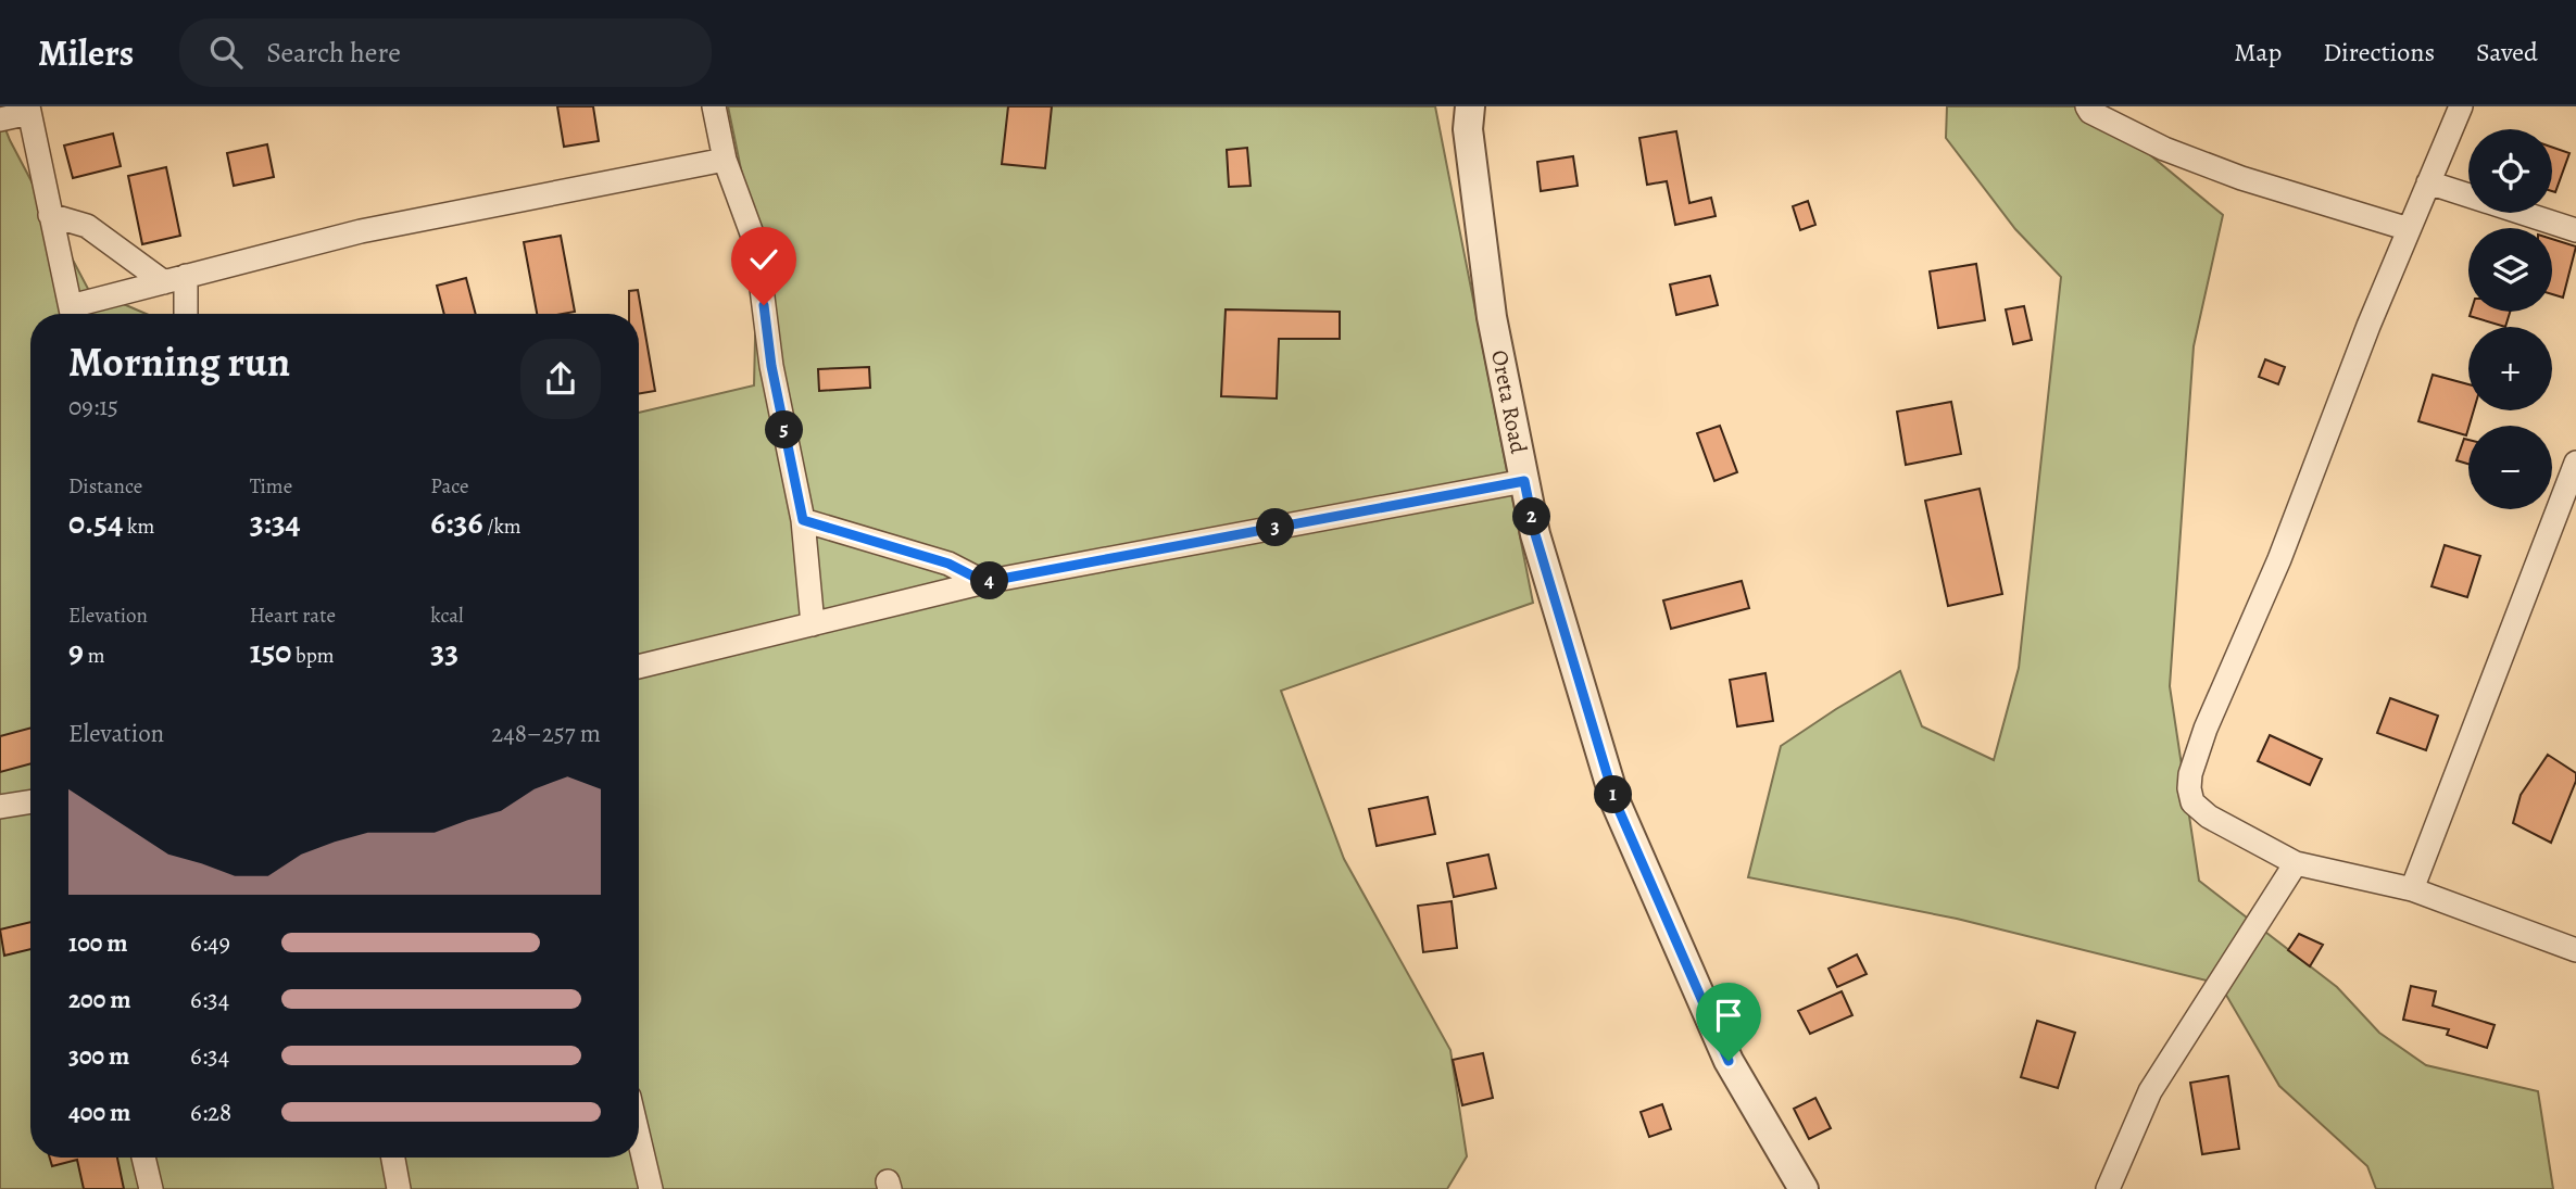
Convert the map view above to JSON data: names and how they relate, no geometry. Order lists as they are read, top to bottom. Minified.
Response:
{"streets":{"street":["Oreta Road"]},"page":{"header":"Milers","search":"Search here","nav":["Map","Directions","Saved"],"map_buttons":["+","−"],"heading":["Morning run","09:15"],"pins":["5","2","3","4","1"],"stats":[["Distance","0.54 km"],["Time","3:34"],["Pace","6:36 /km"],["Elevation","9 m"],["Heart rate","150 bpm"],["kcal","33"]],"chart":["Elevation","248–257 m"],"list":[{"name":"100 m","note":"6:49"},{"name":"200 m","note":"6:34"},{"name":"300 m","note":"6:34"},{"name":"400 m","note":"6:28"}]}}
